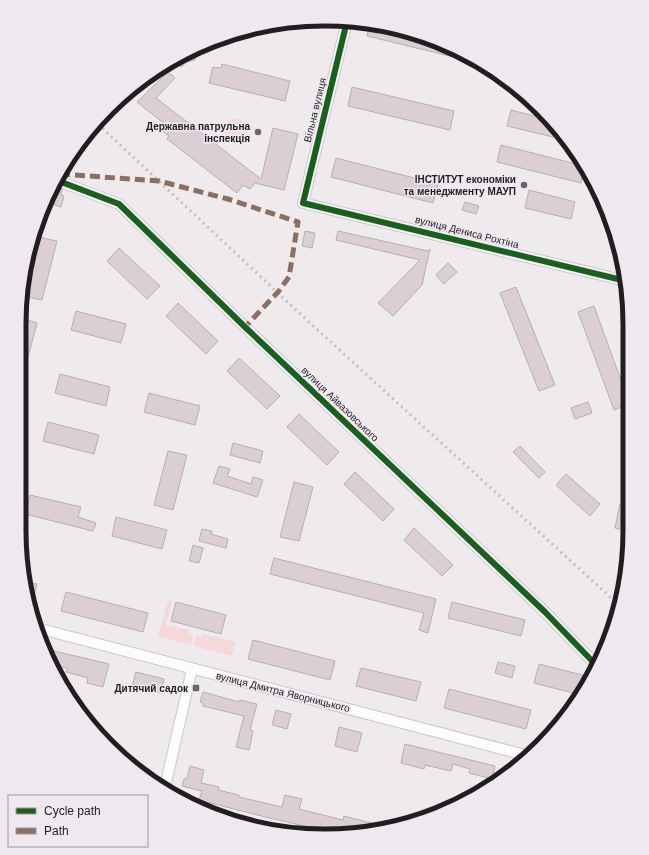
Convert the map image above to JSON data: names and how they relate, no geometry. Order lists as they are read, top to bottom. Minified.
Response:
{"streets":{"street":["Вільна вулиця","вулиця Дениса Рохтіна","вулиця Айвазовського","вулиця Дмитра Яворницького"]},"crossings":[["Вільна вулиця","вулиця Дениса Рохтіна"]],"places":{"other":["Державна патрульна інспекція","ІНСТИТУТ економіки та менеджменту МАУП"],"transit":["Дитячий садок"]},"legend":["Cycle path","Path"]}
